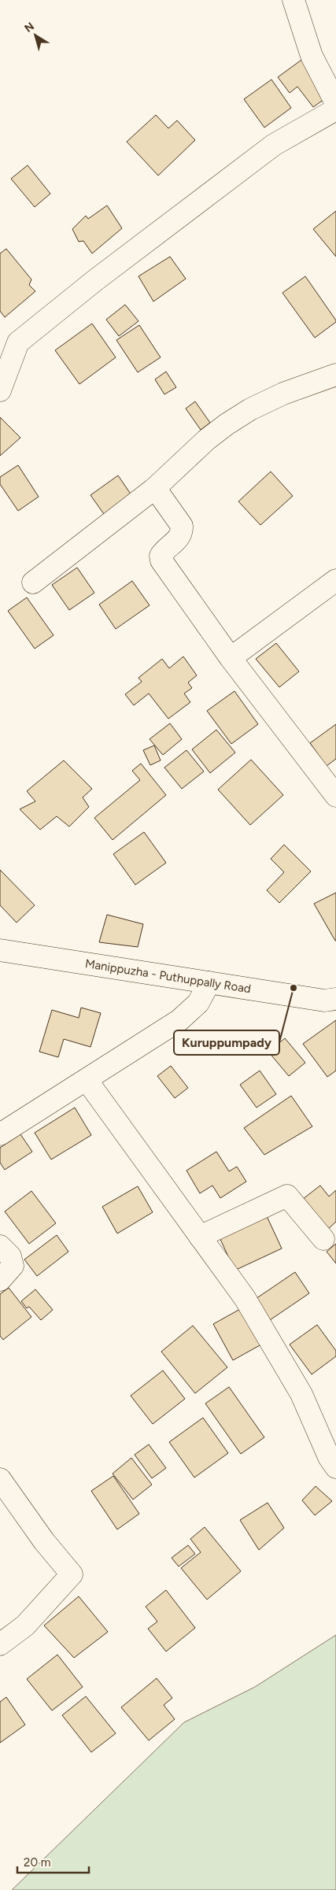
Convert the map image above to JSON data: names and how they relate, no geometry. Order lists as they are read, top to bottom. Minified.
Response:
{"streets":{"street":["Manippuzha - Puthuppally Road"]},"places":["Kuruppumpady"],"scale_bar":"20 m","north":"top left"}
